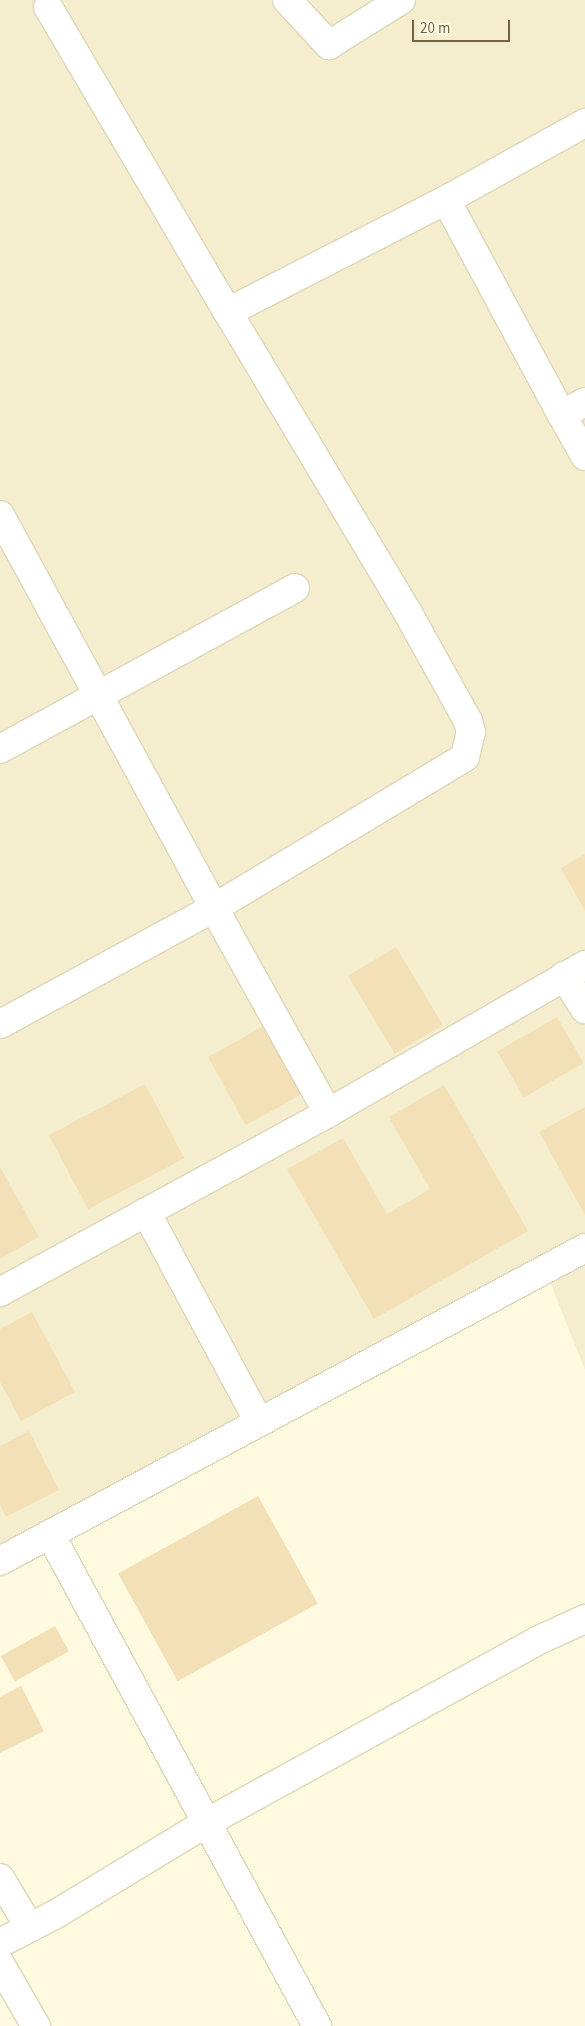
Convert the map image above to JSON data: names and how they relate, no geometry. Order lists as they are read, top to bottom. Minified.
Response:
{"scale_bar":"20 m"}
